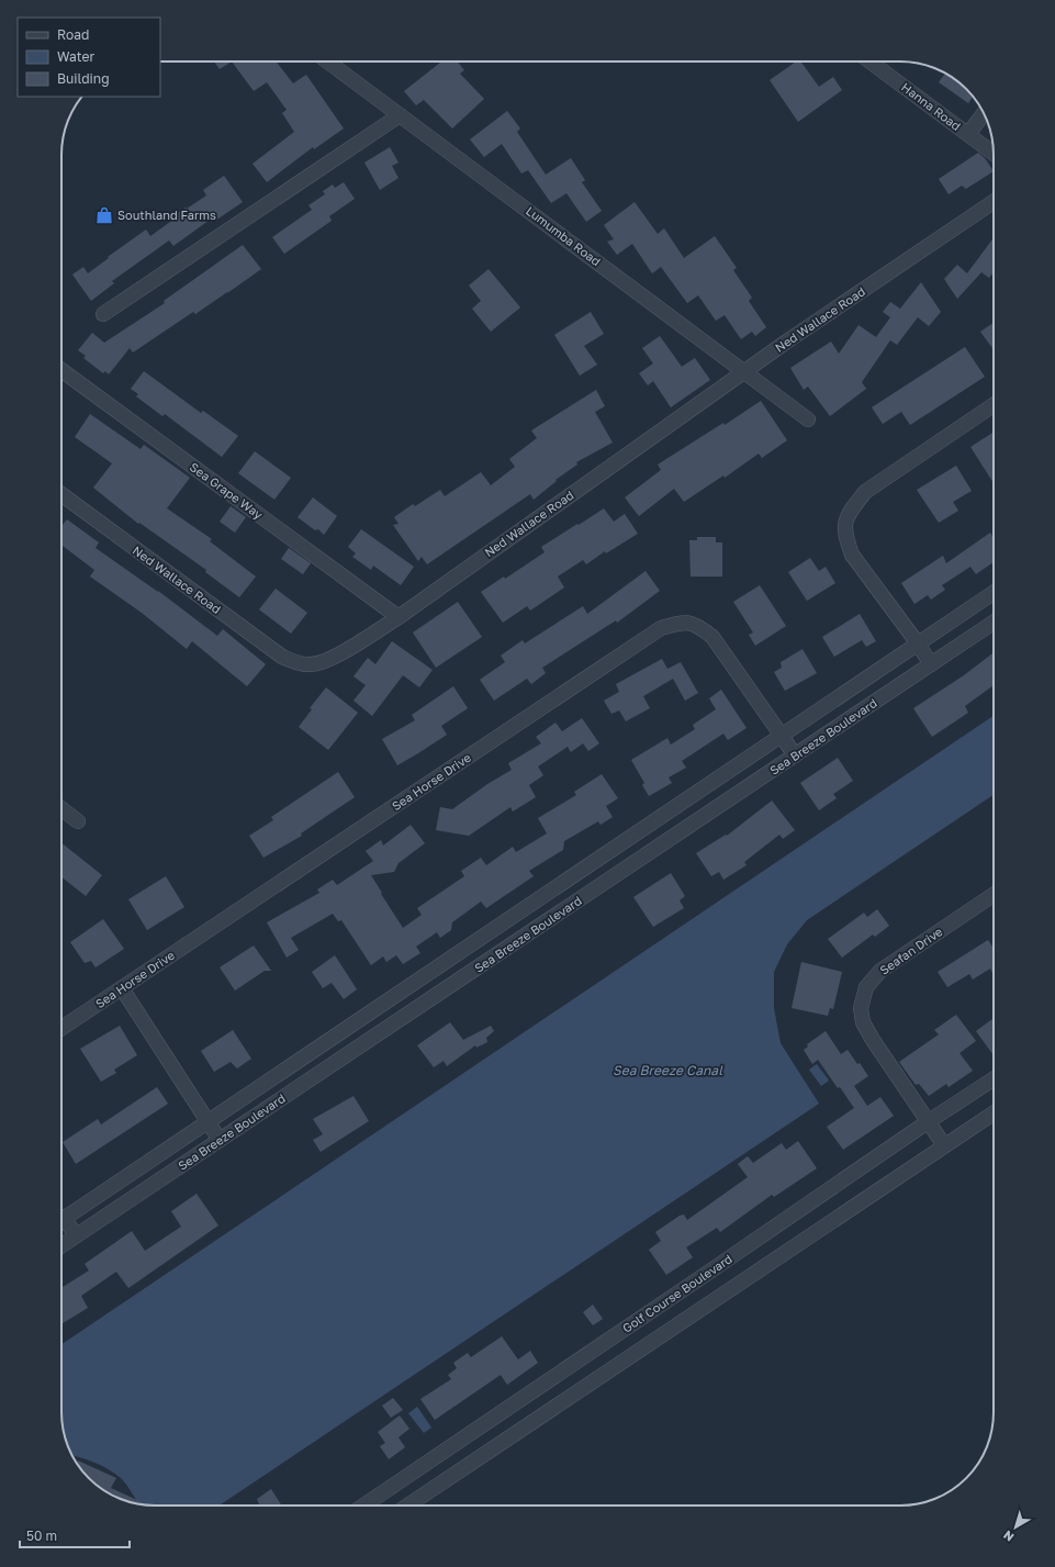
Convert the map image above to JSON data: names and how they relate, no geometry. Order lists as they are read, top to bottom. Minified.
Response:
{"streets":{"street":["Hanna Road","Lumumba Road","Ned Wallace Road","Sea Grape Way","Sea Breeze Boulevard","Sea Horse Drive","Seafan Drive","Golf Course Boulevard"]},"crossings":[["Lumumba Road","Ned Wallace Road"],["Ned Wallace Road","Sea Grape Way"],["Sea Breeze Boulevard","Sea Horse Drive"],["Seafan Drive","Golf Course Boulevard"]],"water":["Sea Breeze Canal"],"places":{"shop":["Southland Farms"]},"legend":["Road","Water","Building"],"scale_bar":"50 m","north":"bottom left"}
